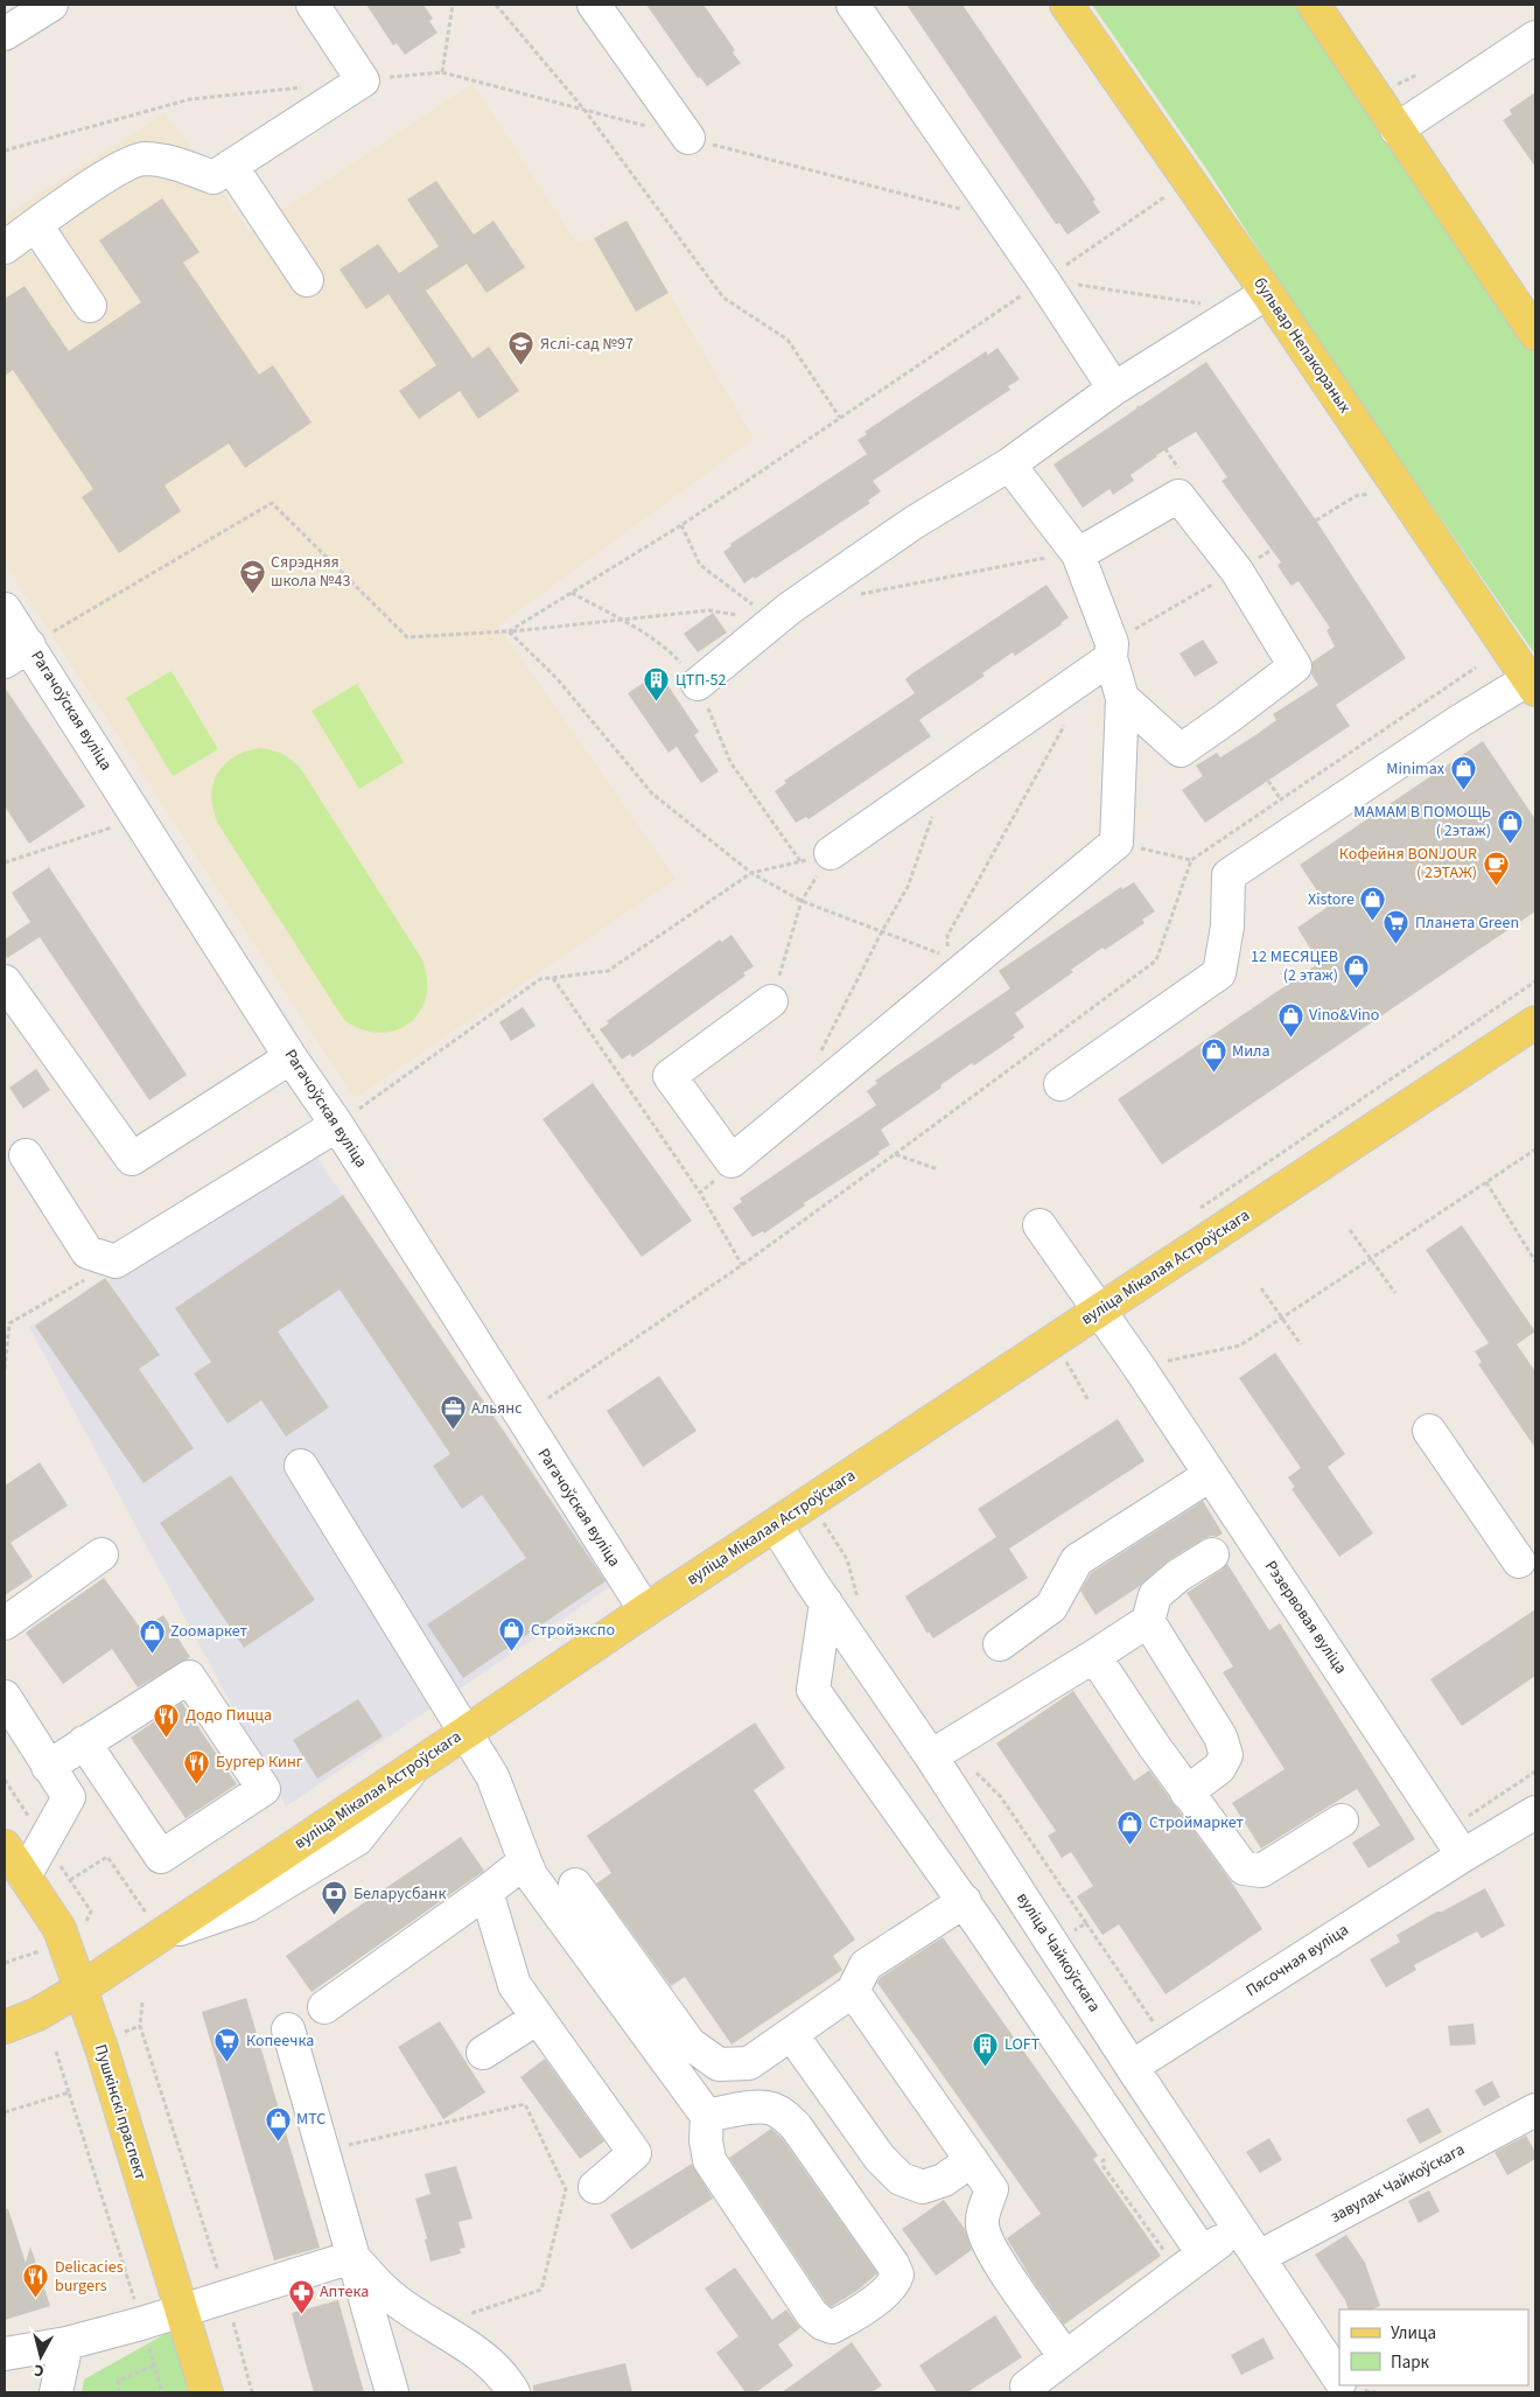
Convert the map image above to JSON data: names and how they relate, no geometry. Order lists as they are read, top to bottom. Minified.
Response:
{"streets":{"main road":["бульвар Непакораных","вуліца Мікалая Астроўскага","Пушкінскі праспект"],"street":["Рагачоўская вуліца","Рэзервовая вуліца","вуліца Чайкоўскага","Пясочная вуліца","завулак Чайкоўскага"]},"crossings":[["Рагачоўская вуліца","вуліца Мікалая Астроўскага"],["вуліца Мікалая Астроўскага","Рэзервовая вуліца"],["вуліца Мікалая Астроўскага","вуліца Чайкоўскага"],["вуліца Мікалая Астроўскага","Пушкінскі праспект"],["Рэзервовая вуліца","Пясочная вуліца"],["вуліца Чайкоўскага","Пясочная вуліца"],["вуліца Чайкоўскага","завулак Чайкоўскага"]],"places":{"school or university":["Яслі-сад №97","Сярэдняя школа №43"],"building":["ЦТП-52","LOFT"],"shop":["Minimax","МАМАМ В ПОМОЩЬ ( 2этаж)","Xistore","12 МЕСЯЦЕВ (2 этаж)","Vino&Vino","Мила","Стройэкспо","Zooмаркет","Строймаркет","МТС"],"cafe":["Кофейня BONJOUR ( 2ЭТАЖ)"],"supermarket":["Планета Green","Копеечка"],"office":["Альянс"],"restaurant":["Додо Пицца","Бургер Кинг","Delicacies burgers"],"bank":["Беларусбанк"],"pharmacy":["Аптека"]},"legend":["Улица","Парк"],"north":"bottom"}
